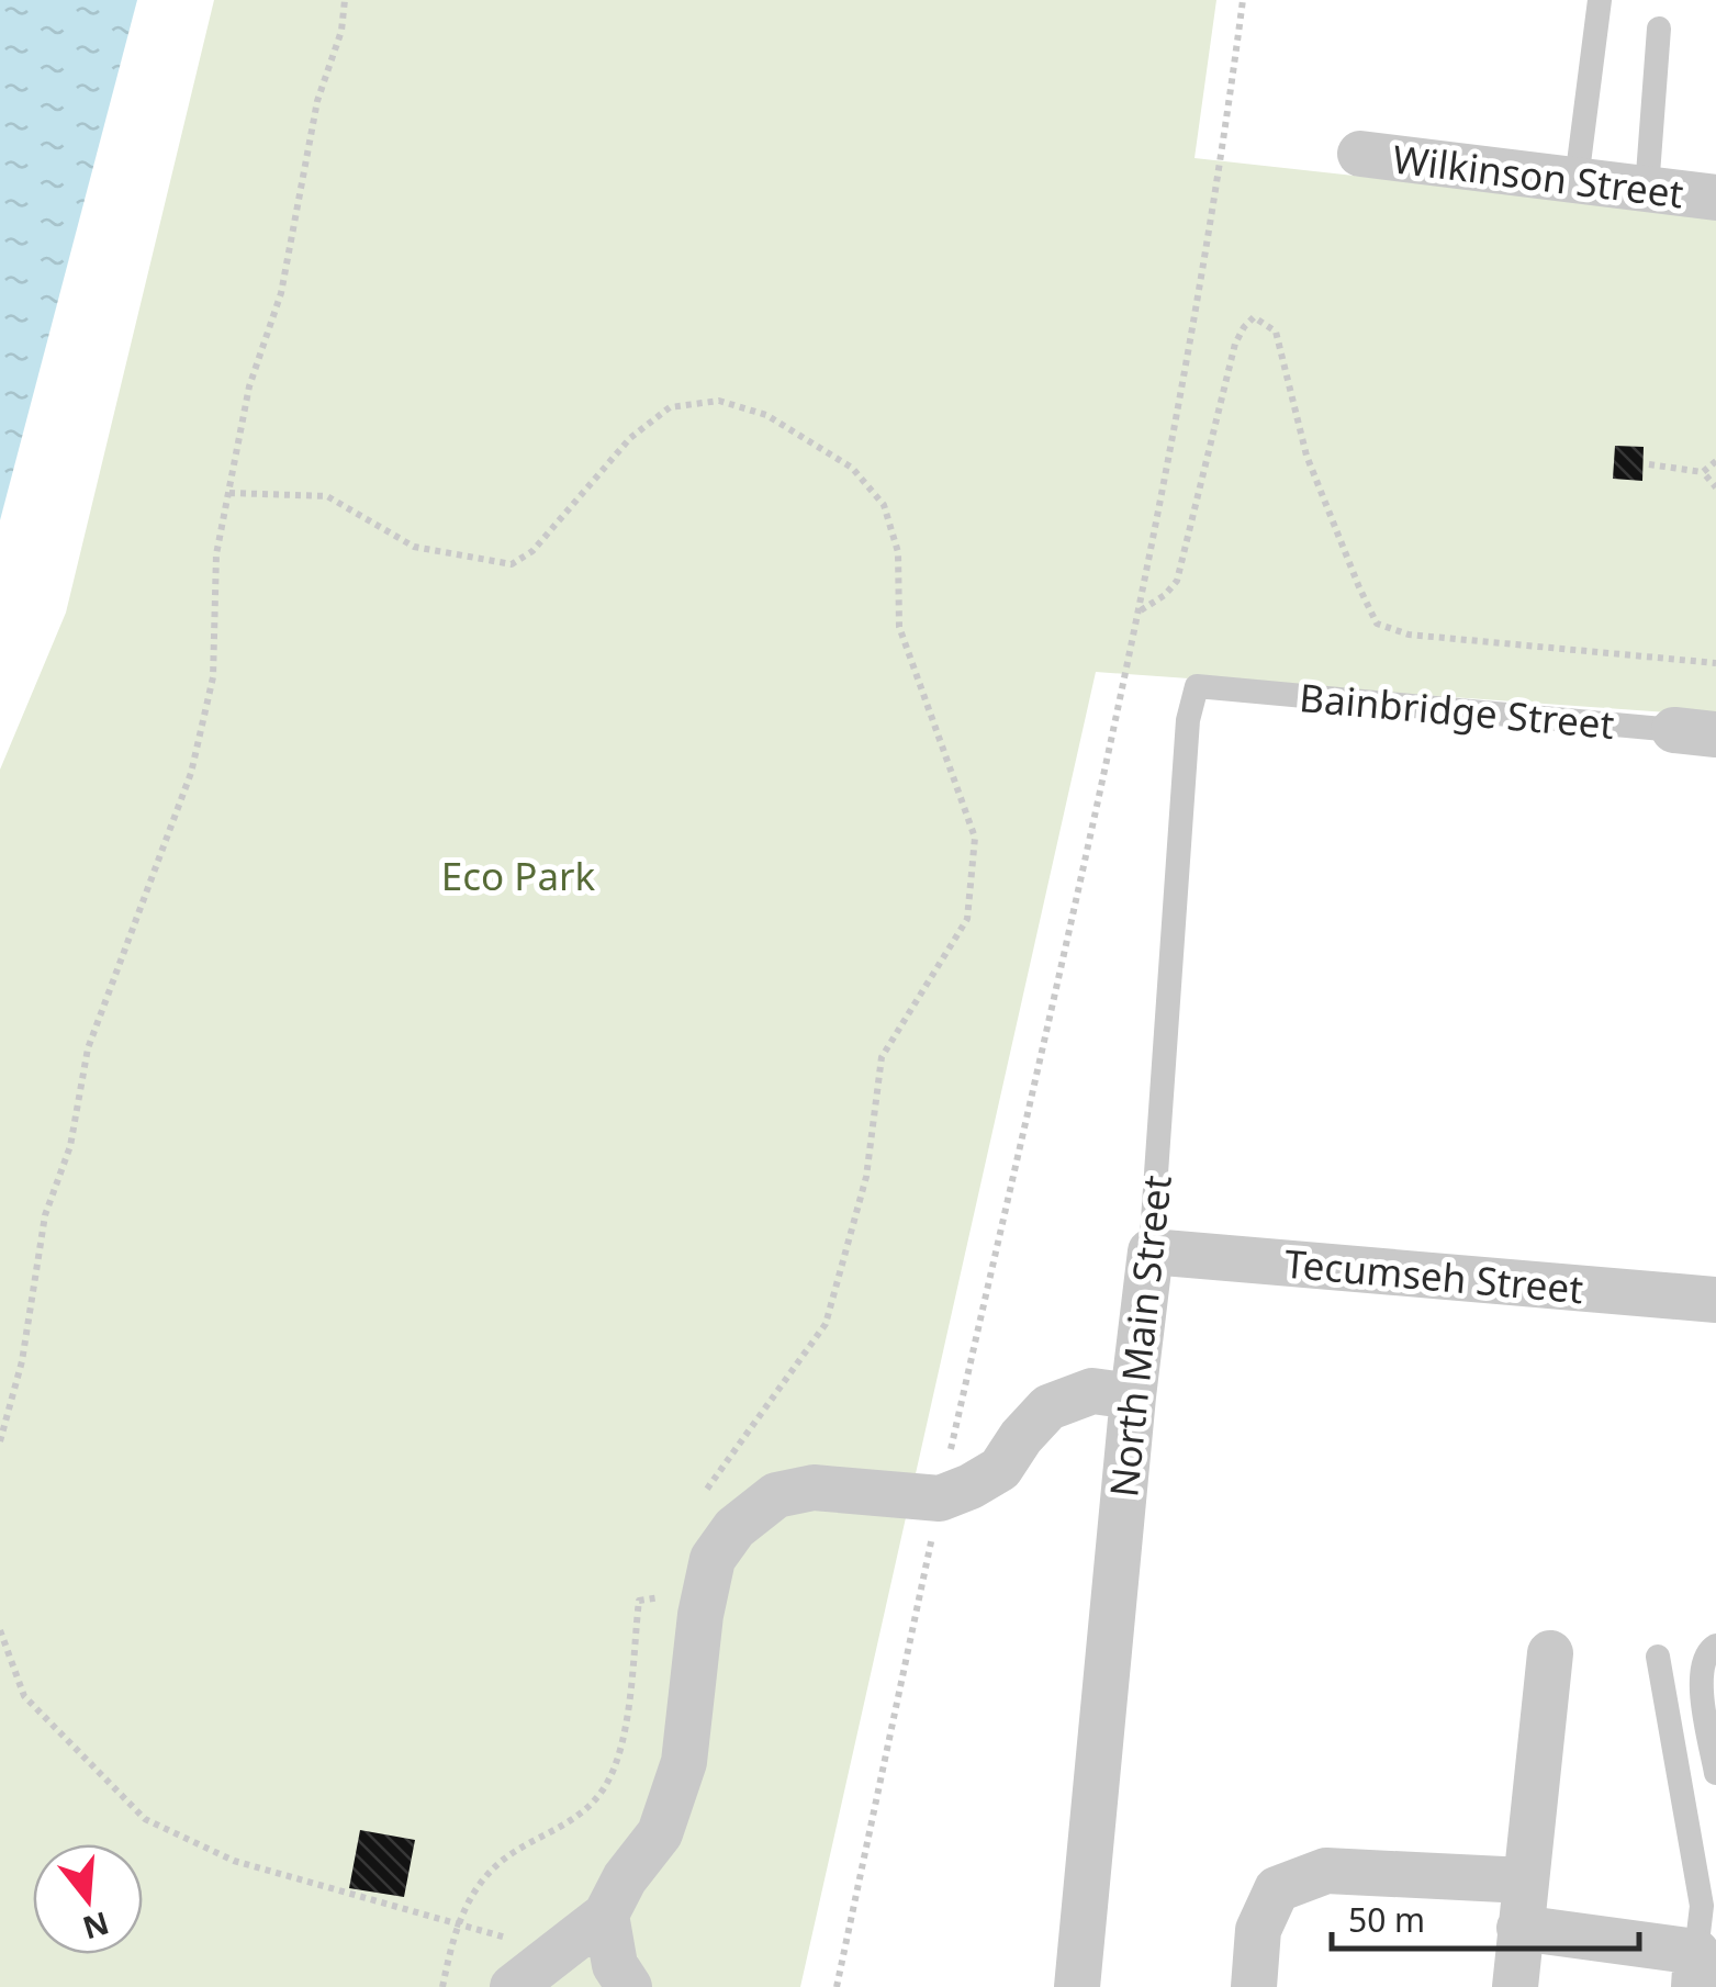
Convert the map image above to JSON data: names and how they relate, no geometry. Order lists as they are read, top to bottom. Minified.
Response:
{"streets":{"street":["Wilkinson Street","Tecumseh Street","North Main Street"],"lane":["Bainbridge Street"]},"crossings":[["Bainbridge Street","North Main Street"],["Tecumseh Street","North Main Street"]],"parks":["Eco Park"],"scale_bar":"50 m","north":"bottom"}
